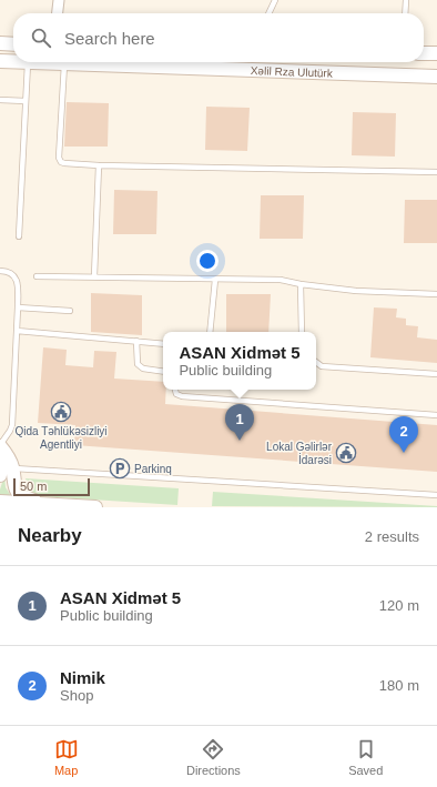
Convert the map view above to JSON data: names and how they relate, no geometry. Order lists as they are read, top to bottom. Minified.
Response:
{"streets":{"main road":["Xəlil Rza Ulutürk"]},"places":{"public building":["Qida Təhlükəsizliyi Agentliyi","Lokal Gəlirlər İdarəsi"],"parking":["Parkinq"]},"scale_bar":"50 m","page":{"search":"Search here","popup":["ASAN Xidmət 5","Public building"],"pins":["1","2"],"scale":"50 m","heading":["Nearby","2 results"],"list":[{"mark":"1","name":"ASAN Xidmət 5","note":"Public building","value":"120 m"},{"mark":"2","name":"Nimik","note":"Shop","value":"180 m"}],"nav":["Map","Directions","Saved"]}}
